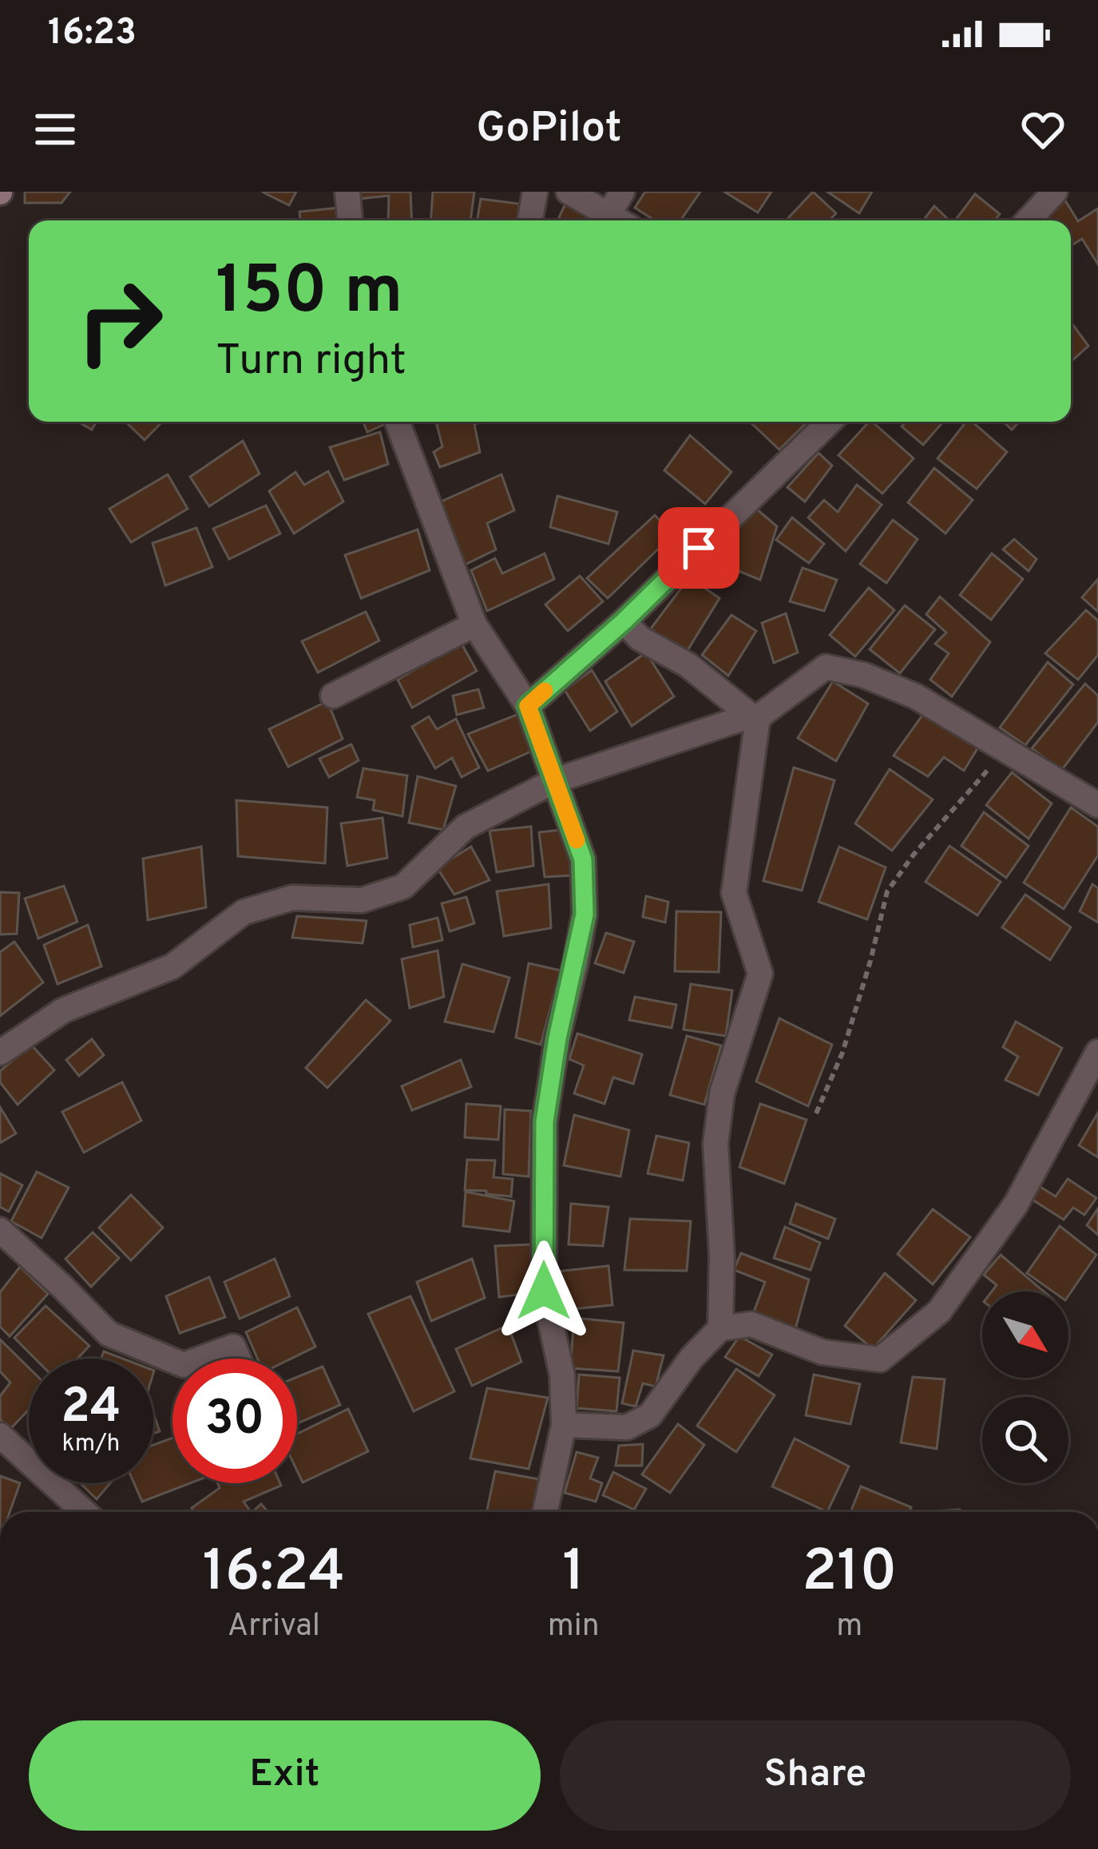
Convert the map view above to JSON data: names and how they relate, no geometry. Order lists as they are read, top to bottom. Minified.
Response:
{"north":"bottom right","page":{"status":"16:23","header":"GoPilot","turn":["150 m","Turn right"],"speed":"24 km/h","limit":"30","eta":["16:24","Arrival","1","min","210","m"],"buttons":["Exit","Share"]}}
